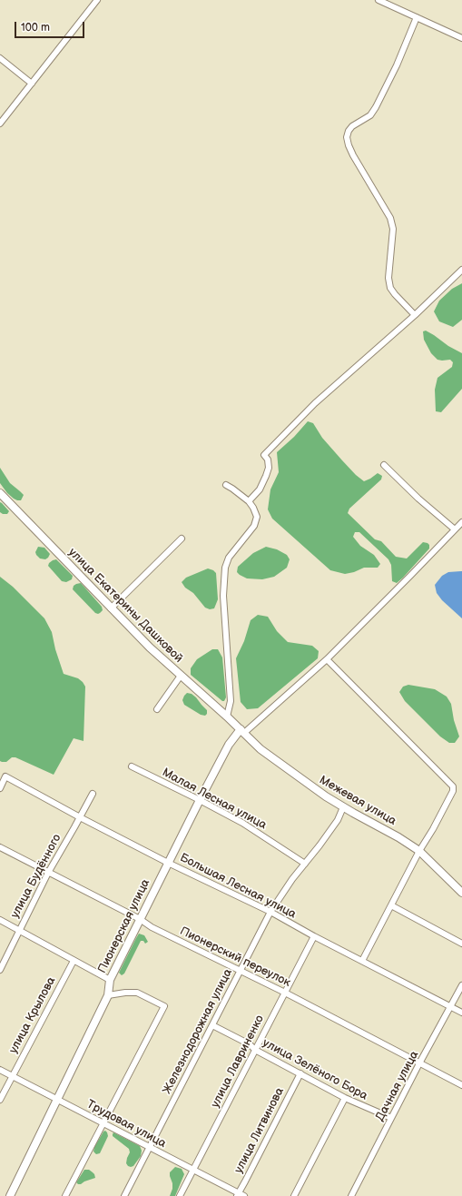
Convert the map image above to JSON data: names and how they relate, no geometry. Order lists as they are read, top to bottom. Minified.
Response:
{"streets":{"street":["улица Екатерины Дашковой","Малая Лесная улица","Межевая улица","улица Будённого","Большая Лесная улица","Пионерская улица","Пионерский переулок","улица Крылова","Железнодорожная улица","улица Лавриненко","улица Зелёного Бора","Дачная улица","Трудовая улица","улица Литвинова"]},"crossings":[["улица Екатерины Дашковой","Межевая улица"],["улица Екатерины Дашковой","Пионерская улица"],["Малая Лесная улица","Пионерская улица"],["Малая Лесная улица","Железнодорожная улица"],["Межевая улица","Пионерская улица"],["Межевая улица","Железнодорожная улица"],["улица Будённого","Большая Лесная улица"],["улица Будённого","Пионерский переулок"],["Большая Лесная улица","Пионерская улица"],["Большая Лесная улица","Железнодорожная улица"],["Большая Лесная улица","улица Лавриненко"],["Большая Лесная улица","Дачная улица"],["Пионерская улица","Пионерский переулок"],["Пионерская улица","Трудовая улица"],["Пионерский переулок","Железнодорожная улица"],["Пионерский переулок","улица Лавриненко"],["Пионерский переулок","Дачная улица"],["улица Крылова","Трудовая улица"],["Железнодорожная улица","улица Зелёного Бора"],["Железнодорожная улица","Трудовая улица"],["улица Лавриненко","улица Зелёного Бора"],["улица Лавриненко","Трудовая улица"],["улица Зелёного Бора","Дачная улица"],["улица Зелёного Бора","улица Литвинова"],["Трудовая улица","улица Литвинова"]],"scale_bar":"100 m"}
